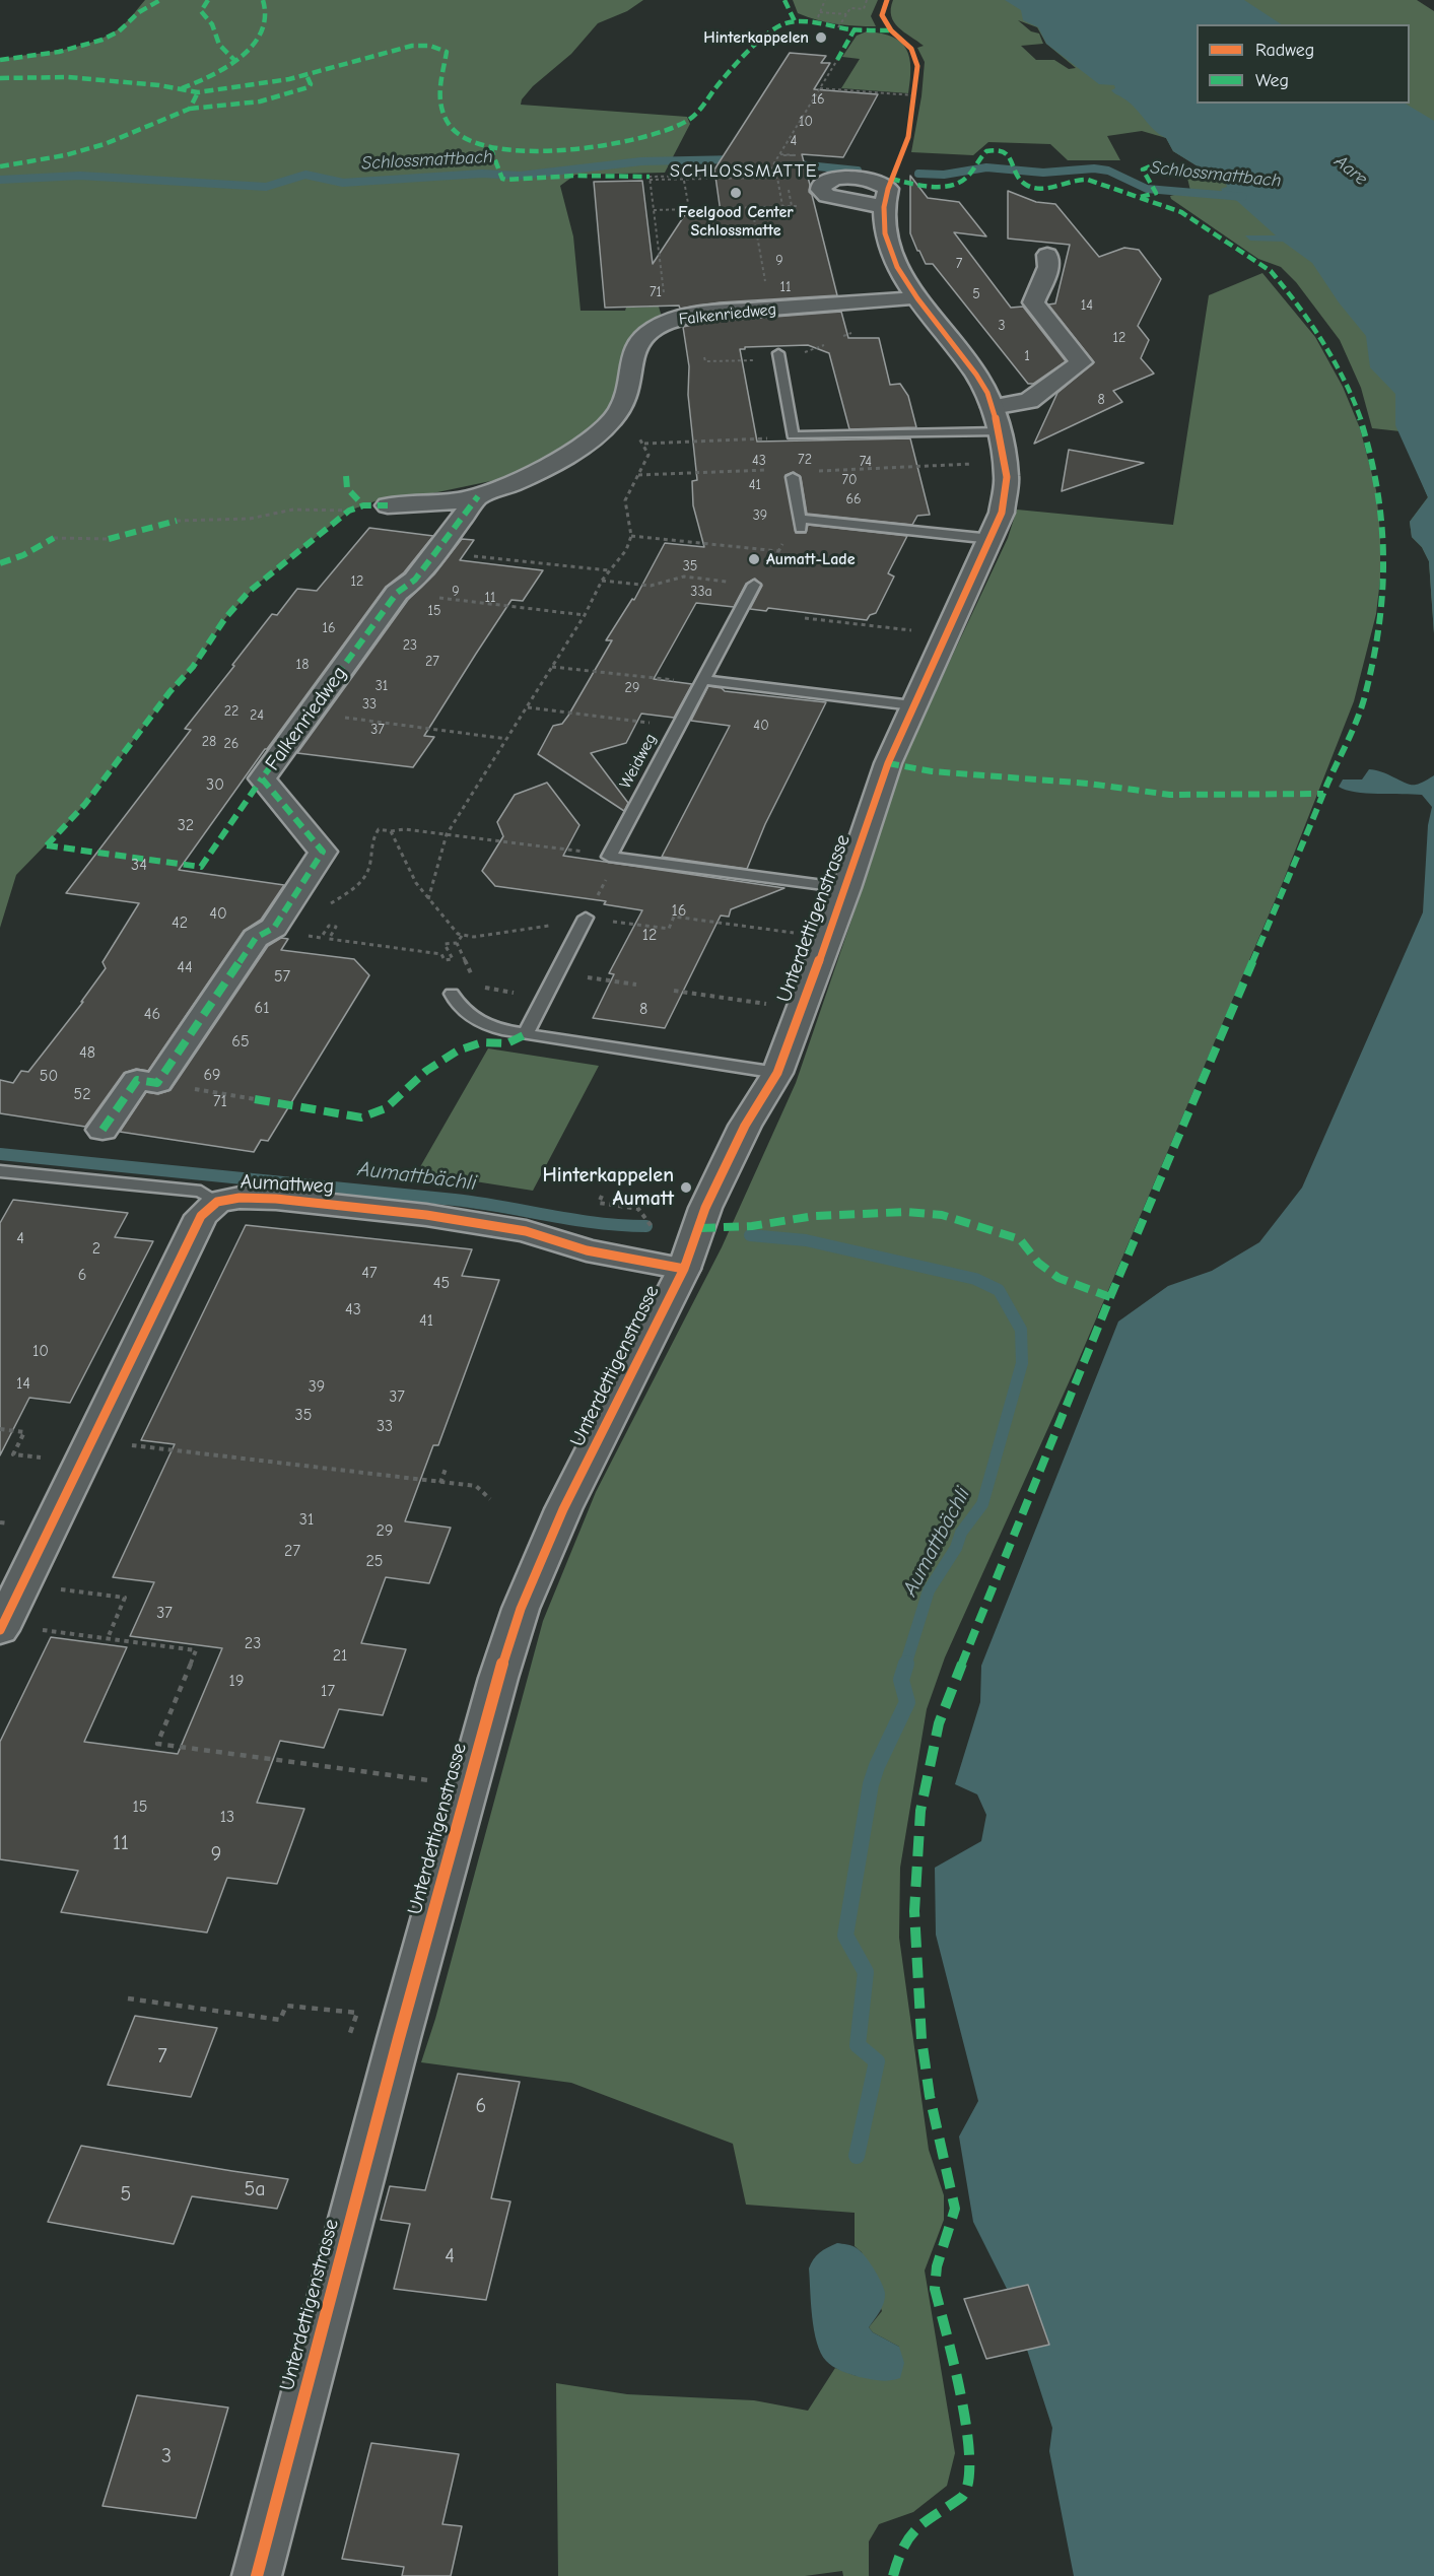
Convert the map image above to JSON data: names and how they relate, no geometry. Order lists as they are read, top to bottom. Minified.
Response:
{"streets":{"street":["Falkenriedweg","Unterdettigenstrasse","Aumattweg"],"lane":["Weidweg"]},"crossings":[["Falkenriedweg","Unterdettigenstrasse"],["Unterdettigenstrasse","Aumattweg"]],"districts":["SCHLOSSMATTE"],"water":["Schlossmattbach","Aare","Aumattbächli"],"places":["Hinterkappelen","Feelgood Center Schlossmatte","Aumatt-Lade","Hinterkappelen Aumatt"],"house_numbers":["16","10","4","9","7","11","71","5","14","3","12","1","8","72","43","74","70","41","66","39","35","12","9","33a","11","15","16","23","27","18","31","29","33","22","24","40","37","28","26","30","32","34","16","40","42","12","44","57","61","8","46","65","48","69","50","52","71","4","2","47","6","45","43","41","10","14","39","37","35","33","31","29","27","25","37","23","21","19","17","15","13","11","9","7","6","5a","5","4","3"],"legend":["Radweg","Weg"]}
